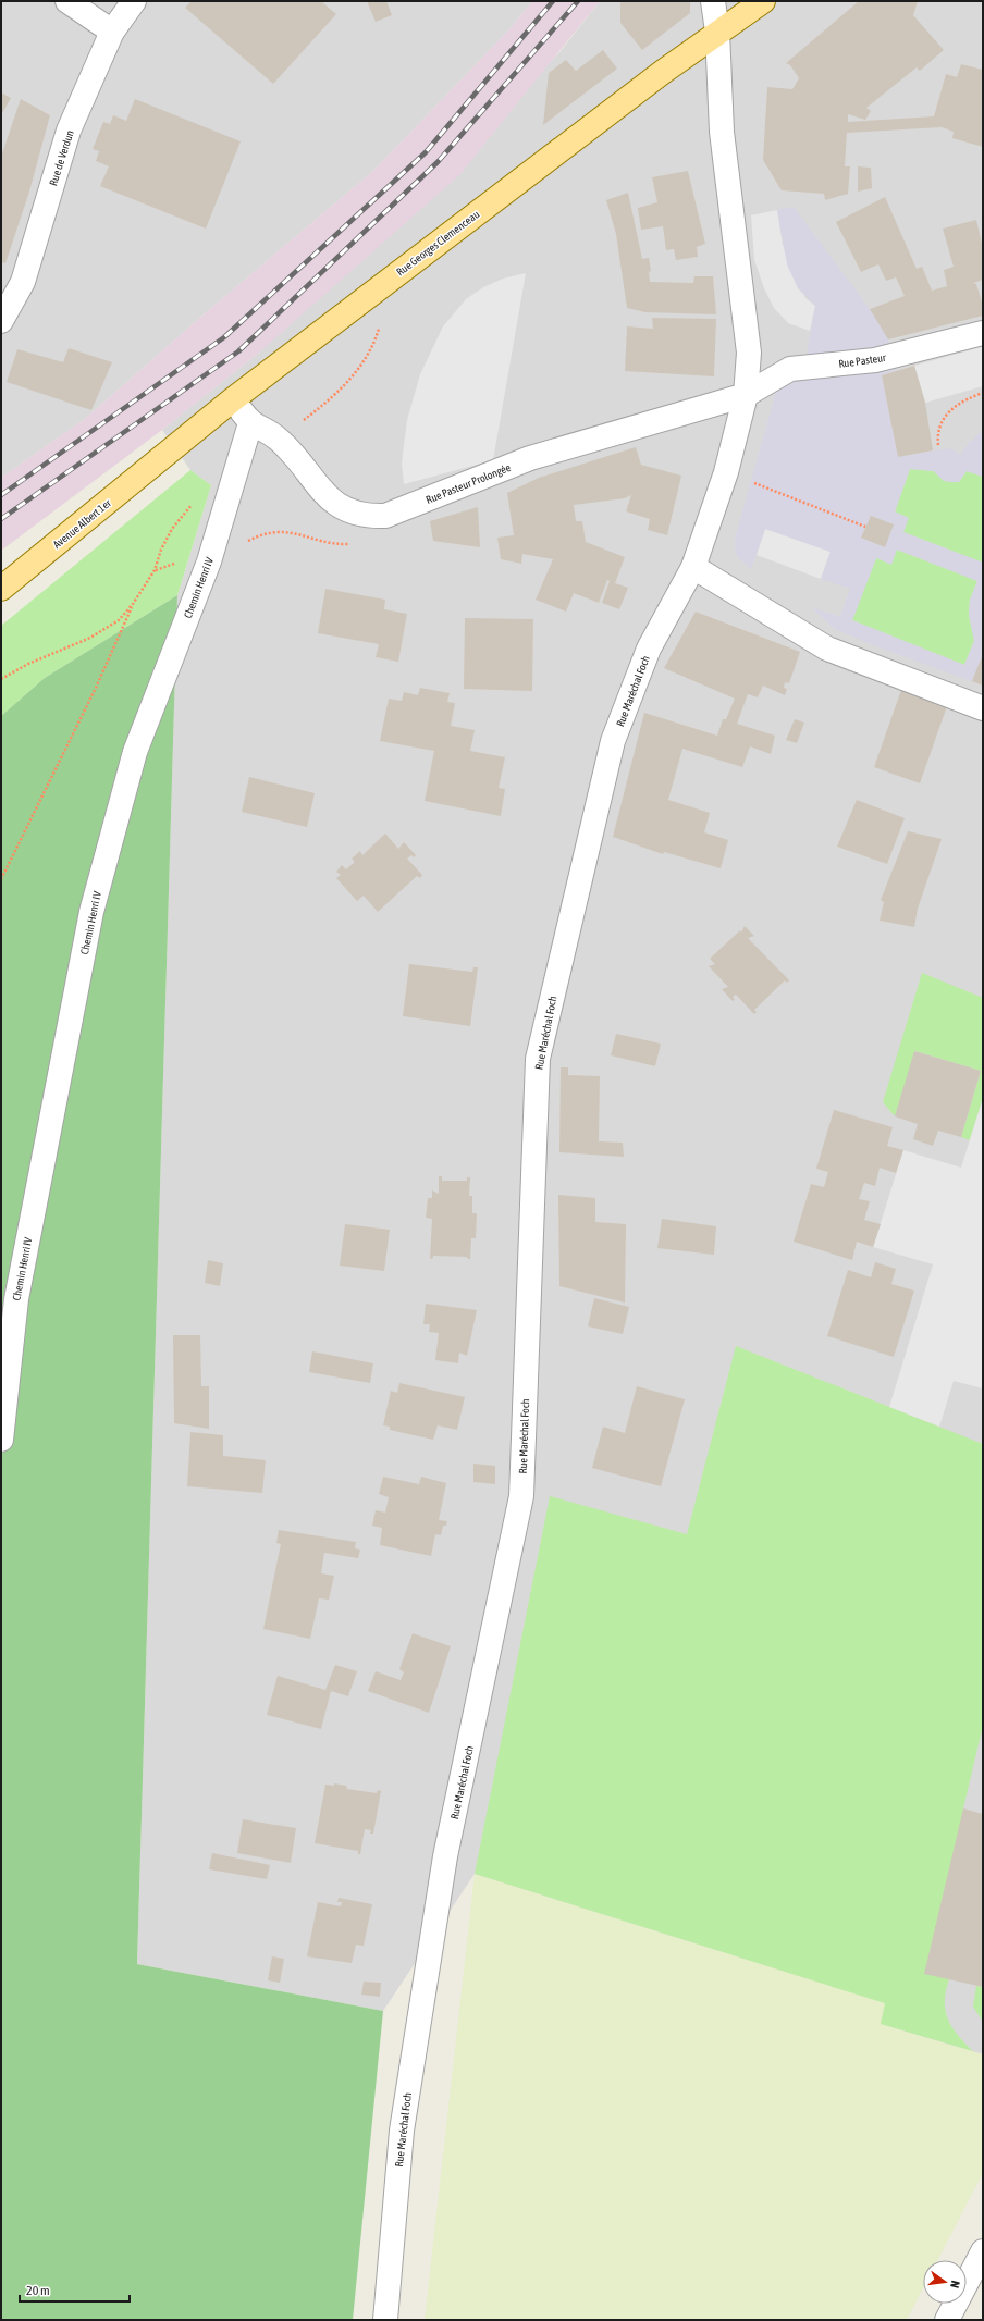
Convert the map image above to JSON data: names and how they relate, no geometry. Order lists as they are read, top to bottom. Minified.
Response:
{"streets":{"main road":["Rue Georges Clemenceau","Avenue Albert 1er"],"street":["Rue de Verdun","Rue Pasteur","Rue Pasteur Prolongée","Chemin Henri IV","Rue Maréchal Foch"]},"crossings":[["Rue Georges Clemenceau","Rue Pasteur Prolongée"],["Rue Georges Clemenceau","Avenue Albert 1er"],["Rue Georges Clemenceau","Rue Maréchal Foch"],["Rue Pasteur","Rue Pasteur Prolongée"],["Rue Pasteur","Rue Maréchal Foch"],["Rue Pasteur Prolongée","Chemin Henri IV"],["Rue Pasteur Prolongée","Rue Maréchal Foch"]],"scale_bar":"20 m","north":"right"}
